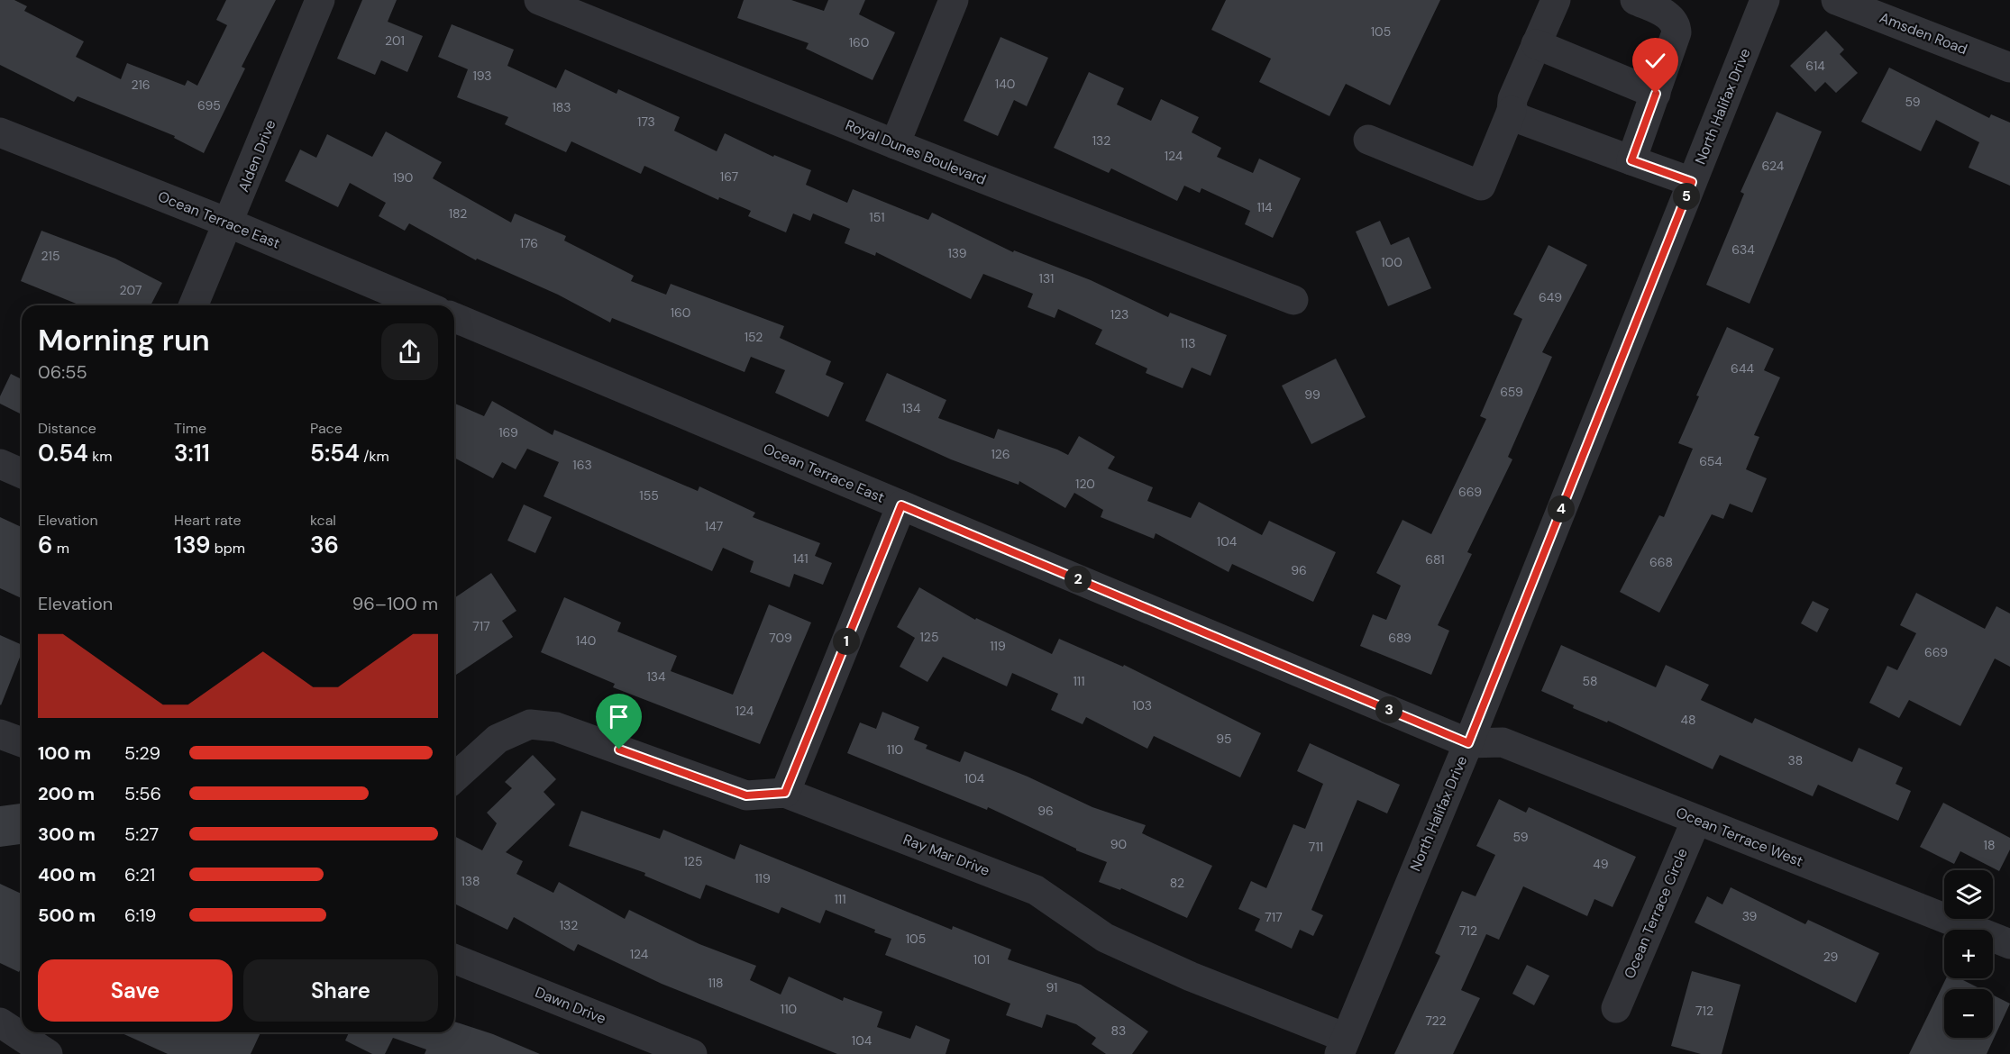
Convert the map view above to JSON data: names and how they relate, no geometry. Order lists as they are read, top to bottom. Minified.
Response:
{"streets":{"street":["Amsden Road","North Halifax Drive","Royal Dunes Boulevard","Alden Drive","Ocean Terrace East","Ocean Terrace West","Ray Mar Drive","Ocean Terrace Circle","Dawn Drive"]},"crossings":[["North Halifax Drive","Ocean Terrace East"],["North Halifax Drive","Ocean Terrace West"],["North Halifax Drive","Ray Mar Drive"],["Alden Drive","Ocean Terrace East"],["Ocean Terrace East","Ocean Terrace West"],["Ocean Terrace West","Ocean Terrace Circle"]],"house_numbers":["105","201","160","614","193","140","216","59","695","183","173","132","124","624","167","190","114","182","151","176","634","139","215","100","131","207","649","160","123","152","113","644","659","99","134","169","126","654","163","120","669","155","147","104","141","681","668","96","717","125","709","689","140","119","669","134","111","58","103","124","48","95","110","38","104","96","59","90","18","711","125","49","119","138","82","111","39","717","132","712","105","124","29","101","118","91","110","712","722","83","104"],"page":{"pins":["5","4","2","1","3"],"heading":["Morning run","06:55"],"stats":[["Distance","0.54 km"],["Time","3:11"],["Pace","5:54 /km"],["Elevation","6 m"],["Heart rate","139 bpm"],["kcal","36"]],"chart":["Elevation","96–100 m"],"list":[{"name":"100 m","note":"5:29"},{"name":"200 m","note":"5:56"},{"name":"300 m","note":"5:27"},{"name":"400 m","note":"6:21"},{"name":"500 m","note":"6:19"}],"map_buttons":["+","−"],"buttons":["Save","Share"]}}
